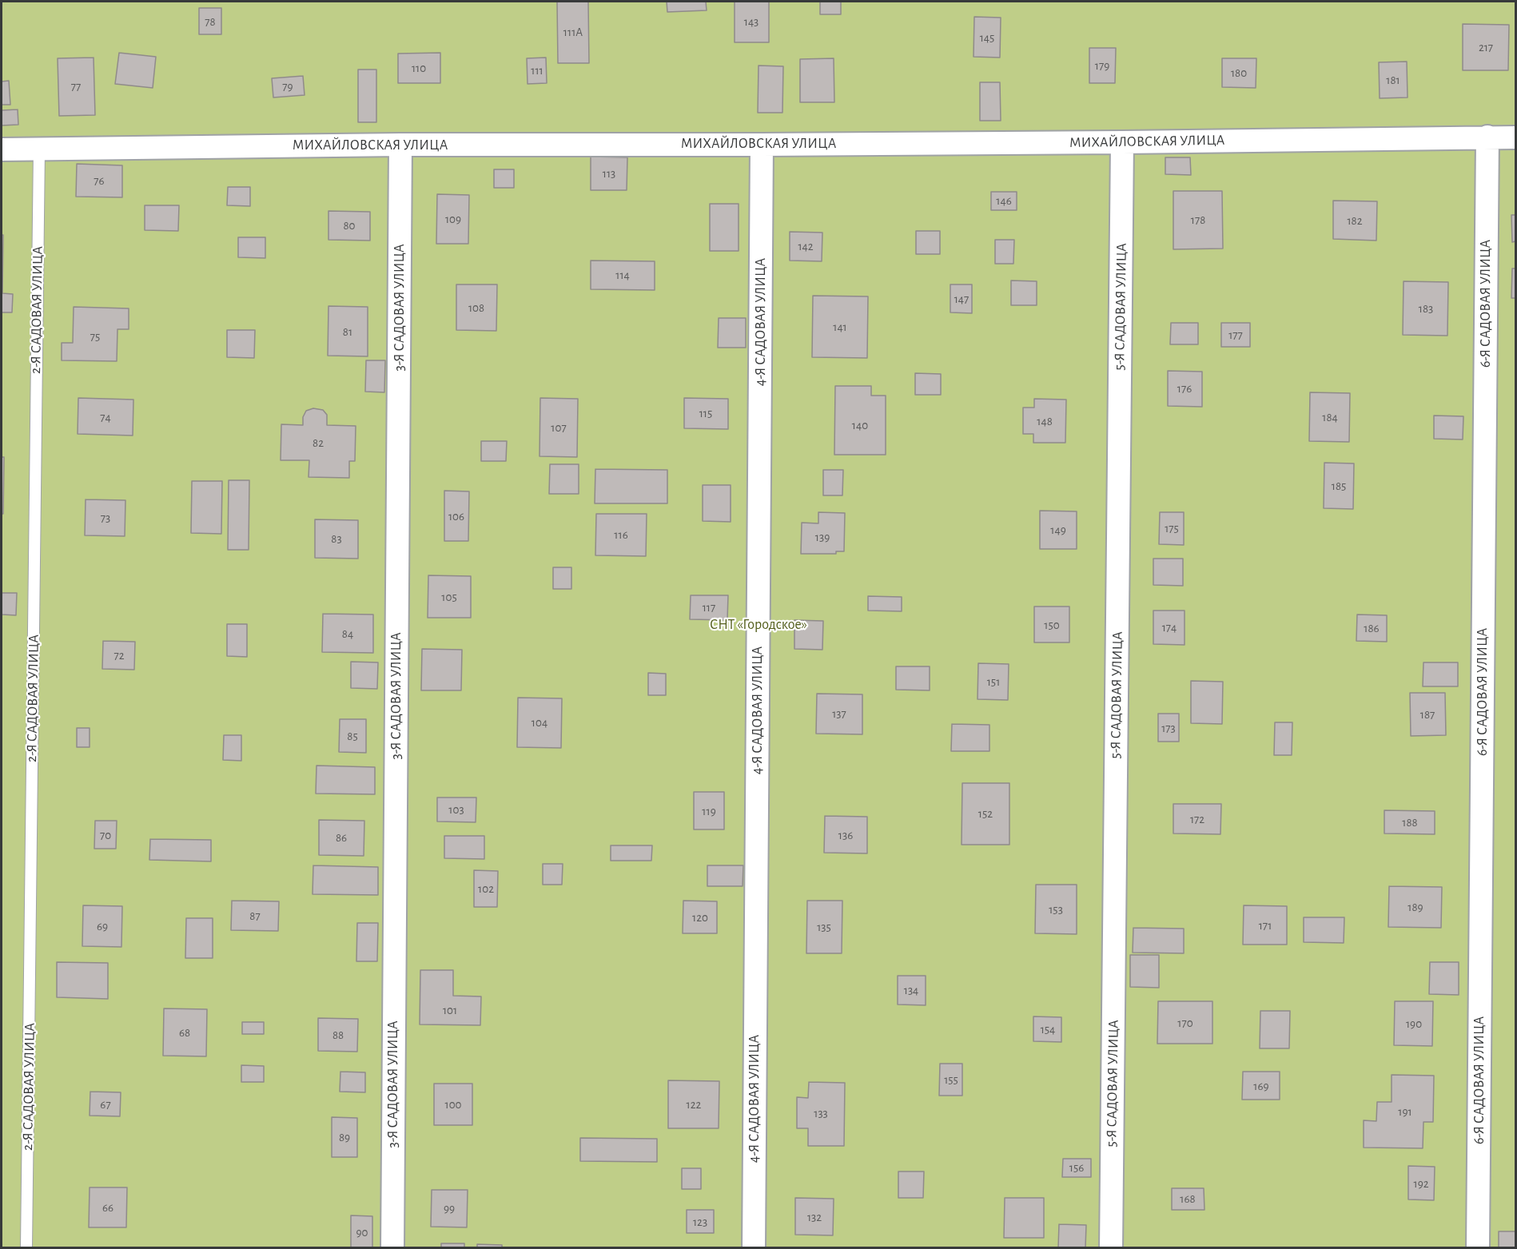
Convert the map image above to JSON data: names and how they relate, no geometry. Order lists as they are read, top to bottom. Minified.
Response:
{"streets":{"street":["МИХАЙЛОВСКАЯ УЛИЦА","6-Я САДОВАЯ УЛИЦА","5-Я САДОВАЯ УЛИЦА","3-Я САДОВАЯ УЛИЦА","4-Я САДОВАЯ УЛИЦА"],"lane":["2-Я САДОВАЯ УЛИЦА"]},"crossings":[["МИХАЙЛОВСКАЯ УЛИЦА","6-Я САДОВАЯ УЛИЦА"],["МИХАЙЛОВСКАЯ УЛИЦА","5-Я САДОВАЯ УЛИЦА"],["МИХАЙЛОВСКАЯ УЛИЦА","3-Я САДОВАЯ УЛИЦА"],["МИХАЙЛОВСКАЯ УЛИЦА","2-Я САДОВАЯ УЛИЦА"],["МИХАЙЛОВСКАЯ УЛИЦА","4-Я САДОВАЯ УЛИЦА"]],"parks":["СНТ «Городское»"],"house_numbers":["78","143","111А","145","217","179","110","111","180","181","77","79","113","76","146","109","178","182","80","142","114","147","108","183","141","81","177","75","176","115","74","184","148","140","107","82","185","106","73","175","149","116","139","83","105","117","150","174","186","84","72","151","137","187","104","173","85","103","119","152","172","188","70","136","86","102","189","153","87","120","171","69","135","134","101","170","190","154","68","88","155","169","67","100","122","191","133","89","156","192","168","66","99","132","123","90"]}
